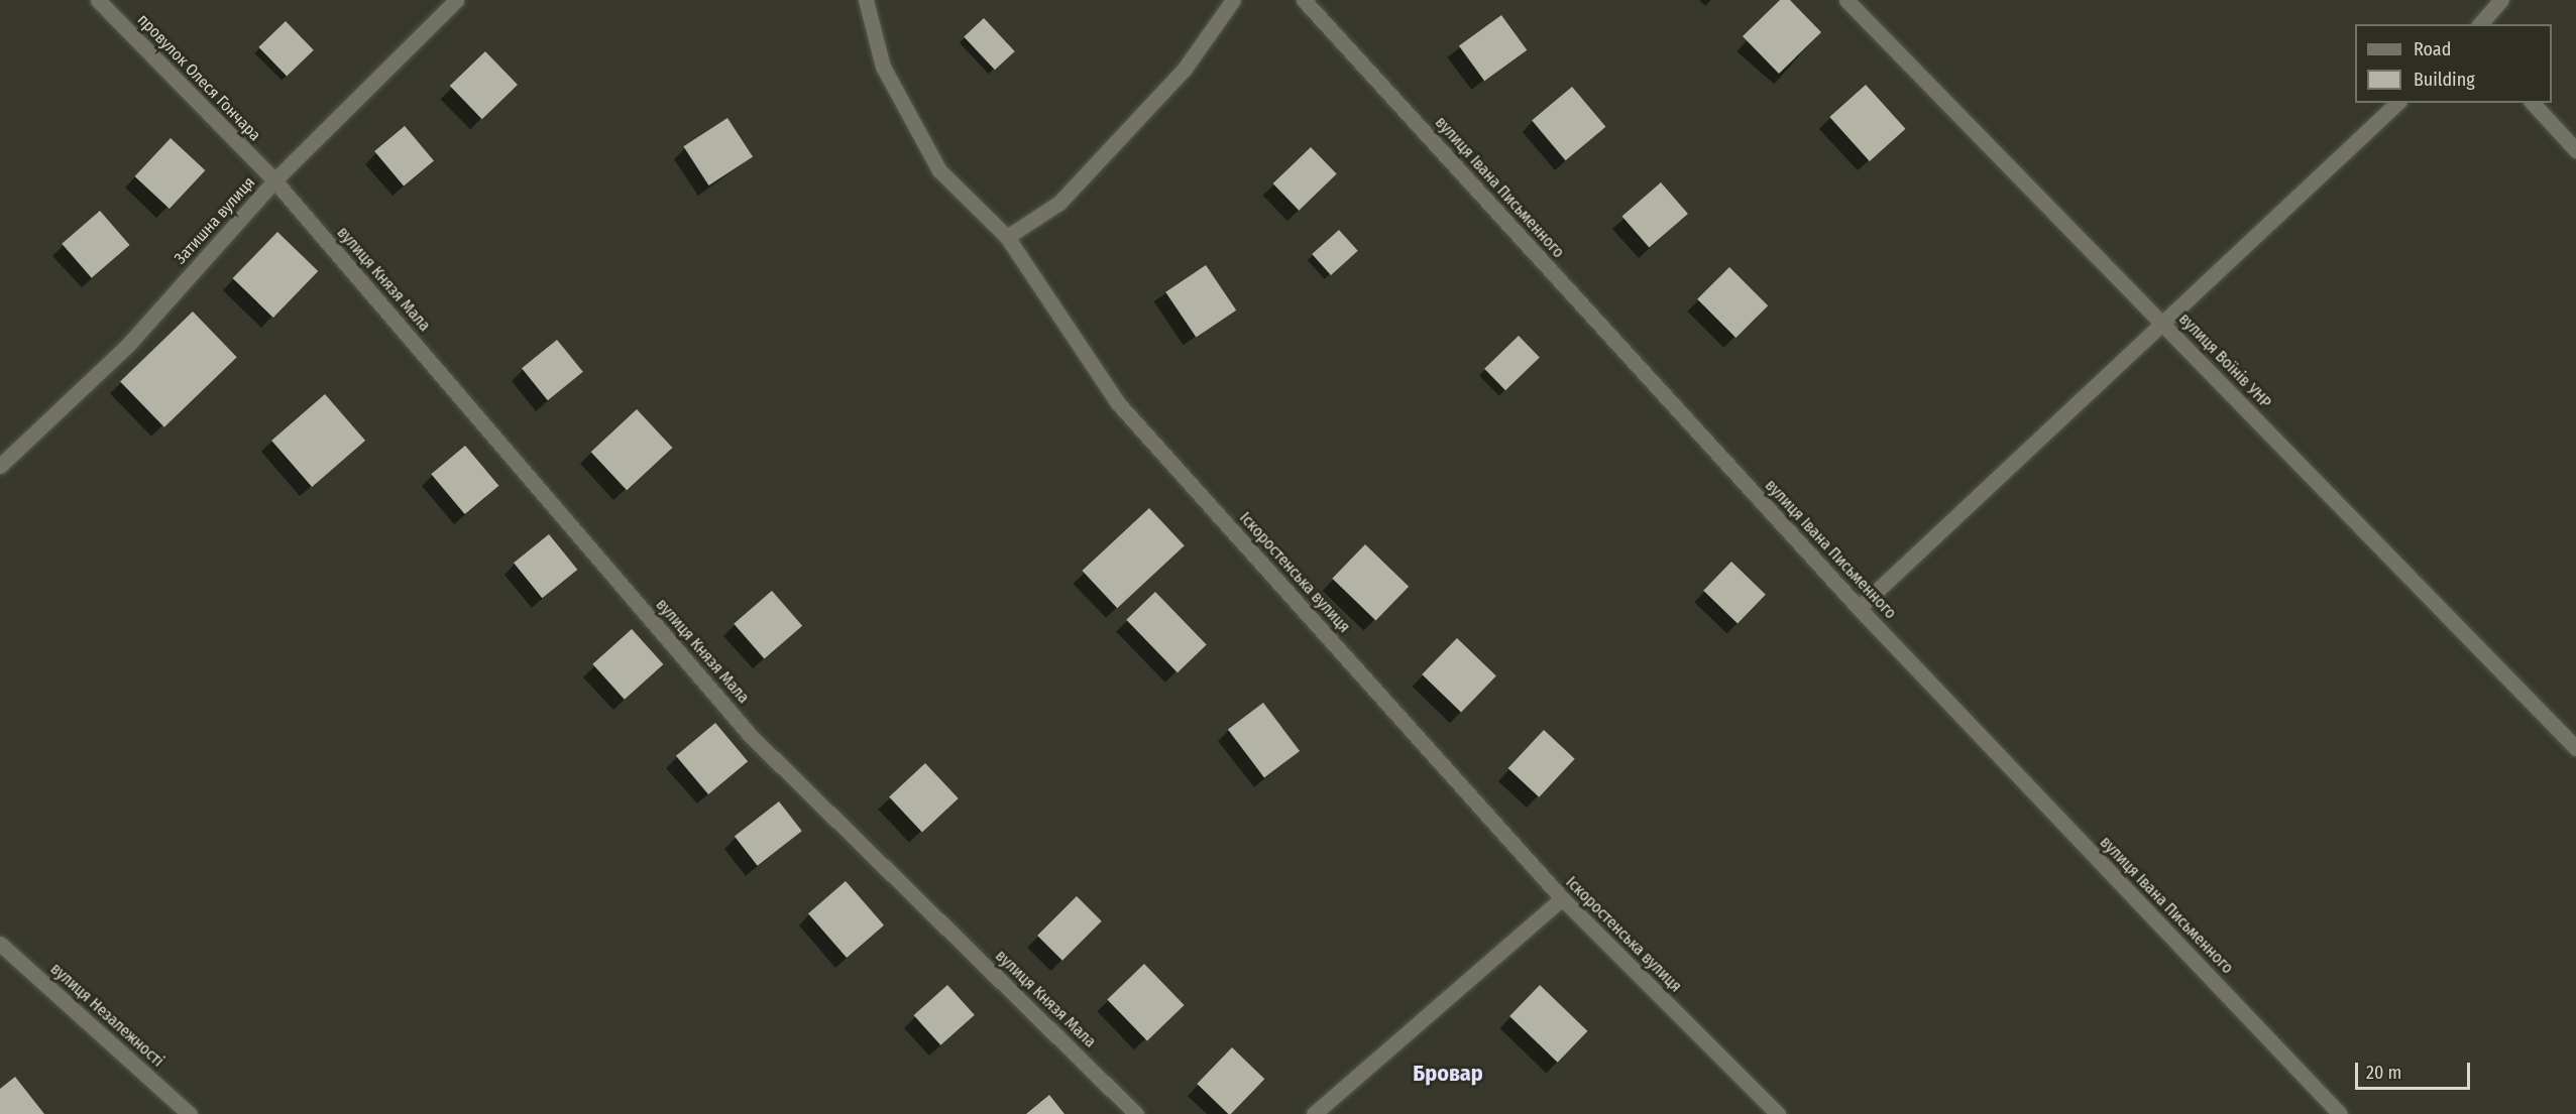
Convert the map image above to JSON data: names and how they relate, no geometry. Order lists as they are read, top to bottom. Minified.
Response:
{"streets":{"street":["провулок Олеся Гончара","вулиця Івана Письменного","Затишна вулиця","вулиця Князя Мала","вулиця Воїнів УНР","Іскоростенська вулиця","вулиця Незалежності"]},"crossings":[["провулок Олеся Гончара","Затишна вулиця"],["провулок Олеся Гончара","вулиця Князя Мала"],["Затишна вулиця","вулиця Князя Мала"]],"districts":["Бровар"],"legend":["Road","Building"],"scale_bar":"20 m"}
